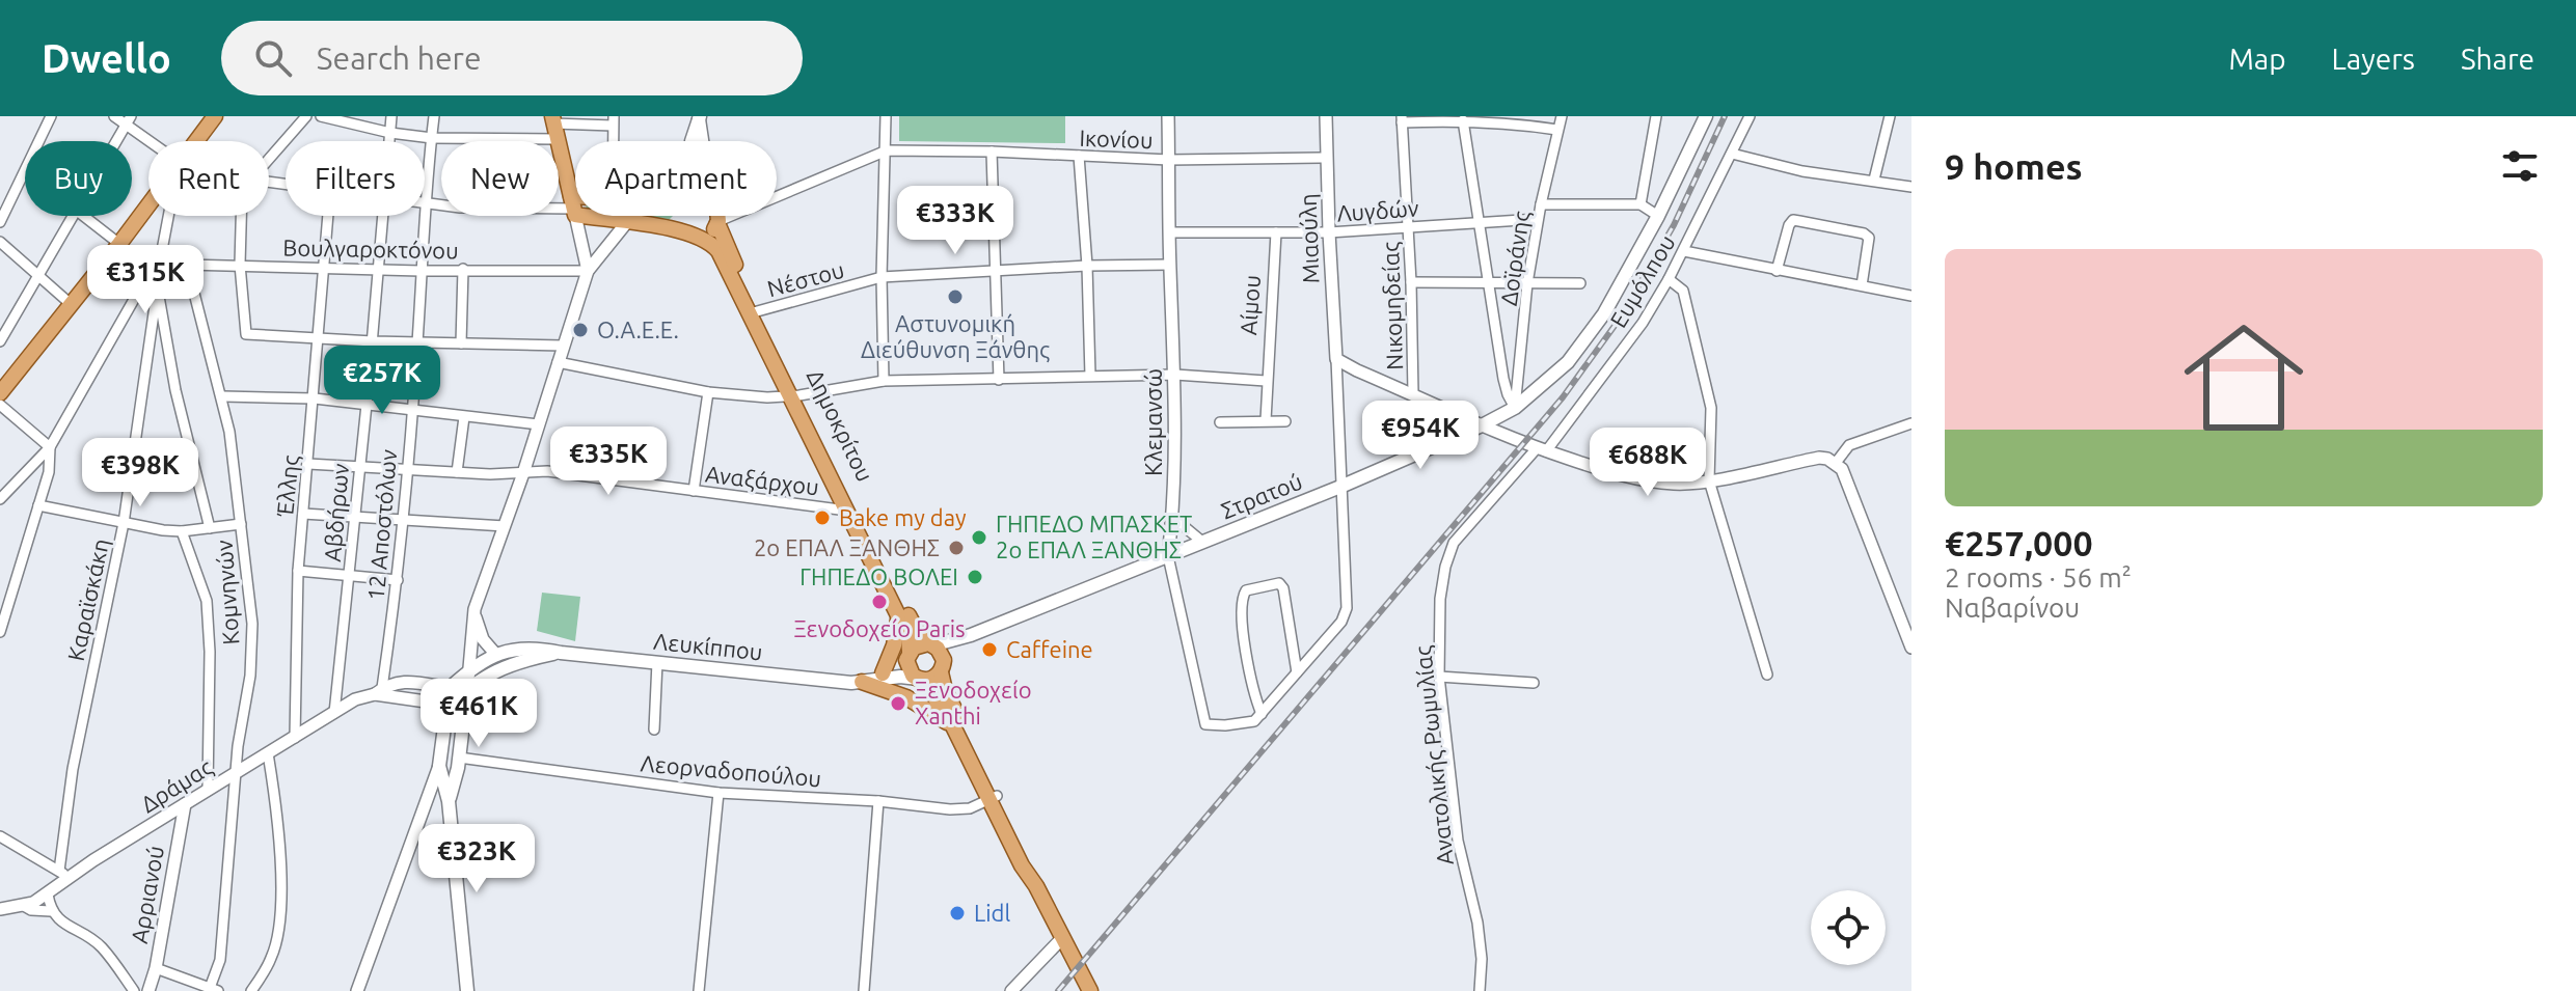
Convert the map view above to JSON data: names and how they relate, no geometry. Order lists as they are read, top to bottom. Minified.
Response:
{"streets":{"main road":["Δημοκρίτου","Στρατού","Λευκίππου"],"street":["Ικονίου","Λυγδών","Μιαούλη","Βουλγαροκτόνου","Δοϊράνης","Νέστου","Ευμόλπου","Αίμου","Νικομηδείας","Κλεμανσώ","Αναξάρχου","Έλλης","Αβδήρων","12 Αποστόλων","Κομνηνών","Καραϊσκάκη","Ανατολικής Ρωμυλίας","Λεορναδοπούλου","Δράμας","Αρριανού"]},"crossings":[["Ικονίου","Μιαούλη"],["Ικονίου","Κλεμανσώ"],["Ικονίου","Δημοκρίτου"],["Λυγδών","Μιαούλη"],["Λυγδών","Δοϊράνης"],["Λυγδών","Αίμου"],["Λυγδών","Νικομηδείας"],["Λυγδών","Κλεμανσώ"],["Βουλγαροκτόνου","Έλλης"],["Βουλγαροκτόνου","Αβδήρων"],["Βουλγαροκτόνου","12 Αποστόλων"],["Βουλγαροκτόνου","Κομνηνών"],["Δοϊράνης","Στρατού"],["Νέστου","Κλεμανσώ"],["Νέστου","Δημοκρίτου"],["Ευμόλπου","Ανατολικής Ρωμυλίας"],["Κλεμανσώ","Στρατού"],["Δημοκρίτου","Αναξάρχου"],["Δημοκρίτου","Στρατού"],["Δημοκρίτου","Λευκίππου"],["Αναξάρχου","Έλλης"],["Αναξάρχου","Αβδήρων"],["Αναξάρχου","12 Αποστόλων"],["Έλλης","Δράμας"],["Στρατού","Λευκίππου"],["Αβδήρων","Δράμας"],["12 Αποστόλων","Δράμας"],["Κομνηνών","Δράμας"],["Καραϊσκάκη","Δράμας"],["Λευκίππου","Δράμας"],["Δράμας","Αρριανού"]],"places":["Αστυνομική Διεύθυνση Ξάνθης","Ο.Α.Ε.Ε.","Bake my day","ΓΗΠΕΔΟ ΜΠΑΣΚΕΤ 2ο ΕΠΑΛ ΞΑΝΘΗΣ","2o ΕΠΑΛ ΞΑΝΘΗΣ","ΓΗΠΕΔΟ ΒΟΛΕΙ","Ξενοδοχείο Paris","Caffeine","Ξενοδοχείο Xanthi","Lidl"],"page":{"header":"Dwello","search":"Search here","nav":["Map","Layers","Share"],"heading":"9 homes","chip":["Buy","Rent","Filters","New","Apartment"],"price":["€333K","€315K","€257K","€954K","€335K","€688K","€398K","€461K","€323K"],"list":[{"name":"€257,000","note":"2 rooms · 56 m² · Ναβαρίνου"}]}}
